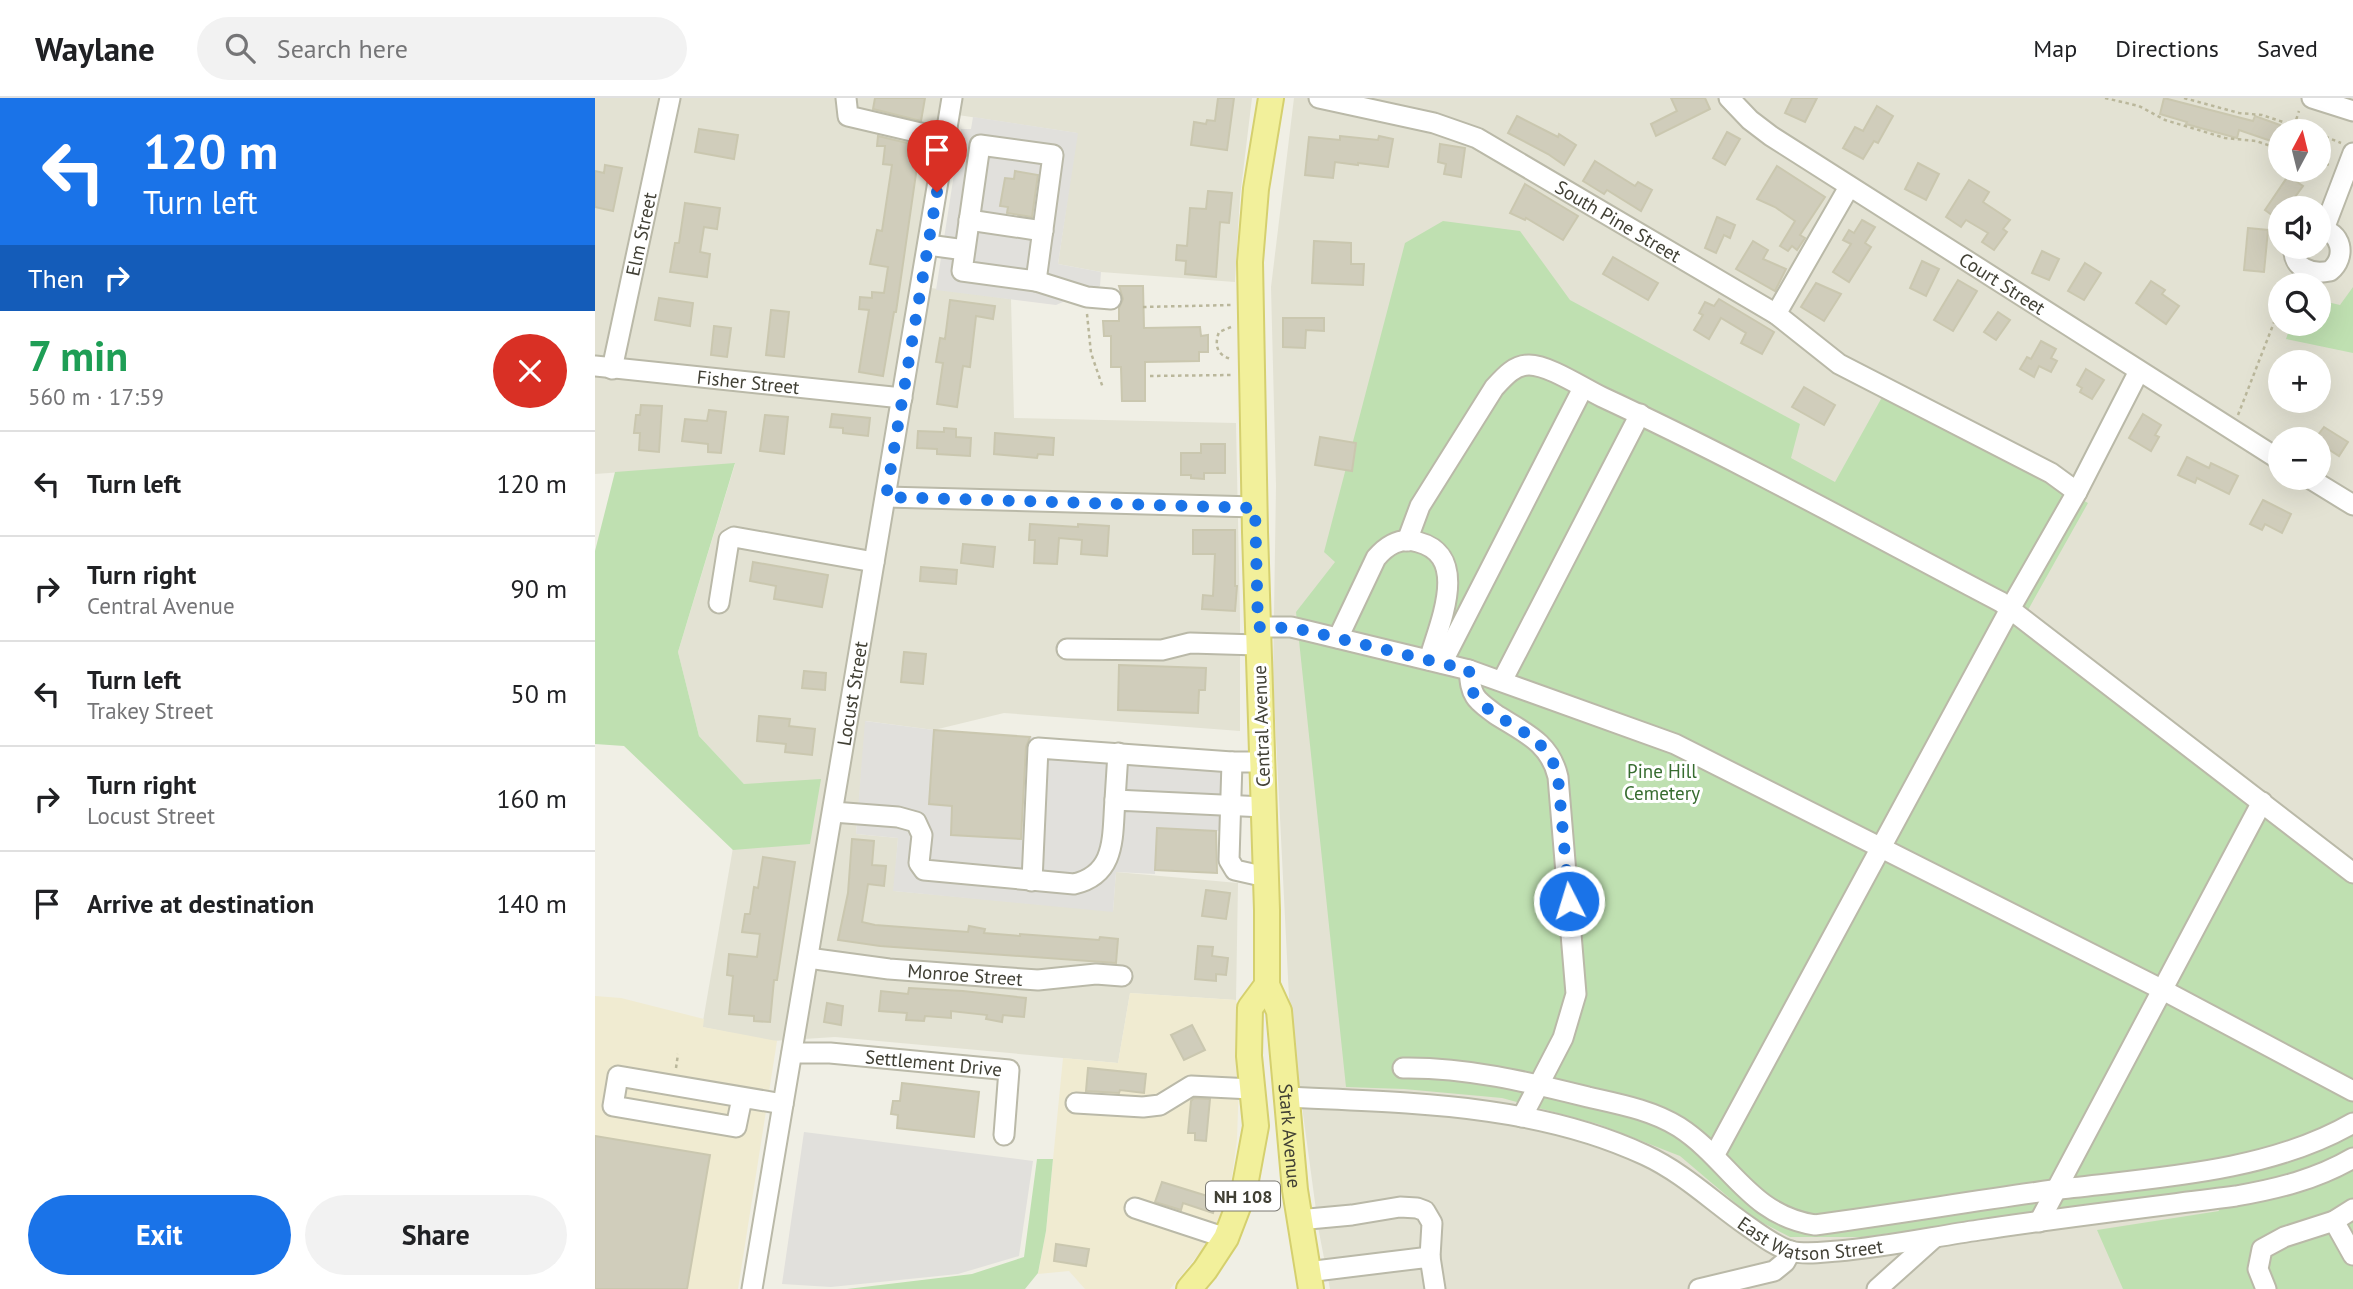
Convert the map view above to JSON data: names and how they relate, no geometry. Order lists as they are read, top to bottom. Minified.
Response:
{"streets":{"main road":["Central Avenue","Stark Avenue","NH 108"],"street":["South Pine Street","Elm Street","Court Street","Fisher Street","Locust Street","Monroe Street","Settlement Drive","East Watson Street"]},"crossings":[["Elm Street","Fisher Street"],["Fisher Street","Locust Street"],["Locust Street","Monroe Street"],["Locust Street","Settlement Drive"],["Central Avenue","Stark Avenue"],["Central Avenue","NH 108"],["Stark Avenue","NH 108"],["Stark Avenue","East Watson Street"]],"parks":["Pine Hill Cemetery"],"north":"top","page":{"header":"Waylane","search":"Search here","nav":["Map","Directions","Saved"],"turn":["120 m","Turn left"],"map_buttons":["+","−"],"then":"Then","heading":["7 min","560 m · 17:59"],"list":[{"name":"Turn left","value":"120 m"},{"name":"Turn right","note":"Central Avenue","value":"90 m"},{"name":"Turn left","note":"Trakey Street","value":"50 m"},{"name":"Turn right","note":"Locust Street","value":"160 m"},{"name":"Arrive at destination","value":"140 m"}],"buttons":["Exit","Share"]}}
